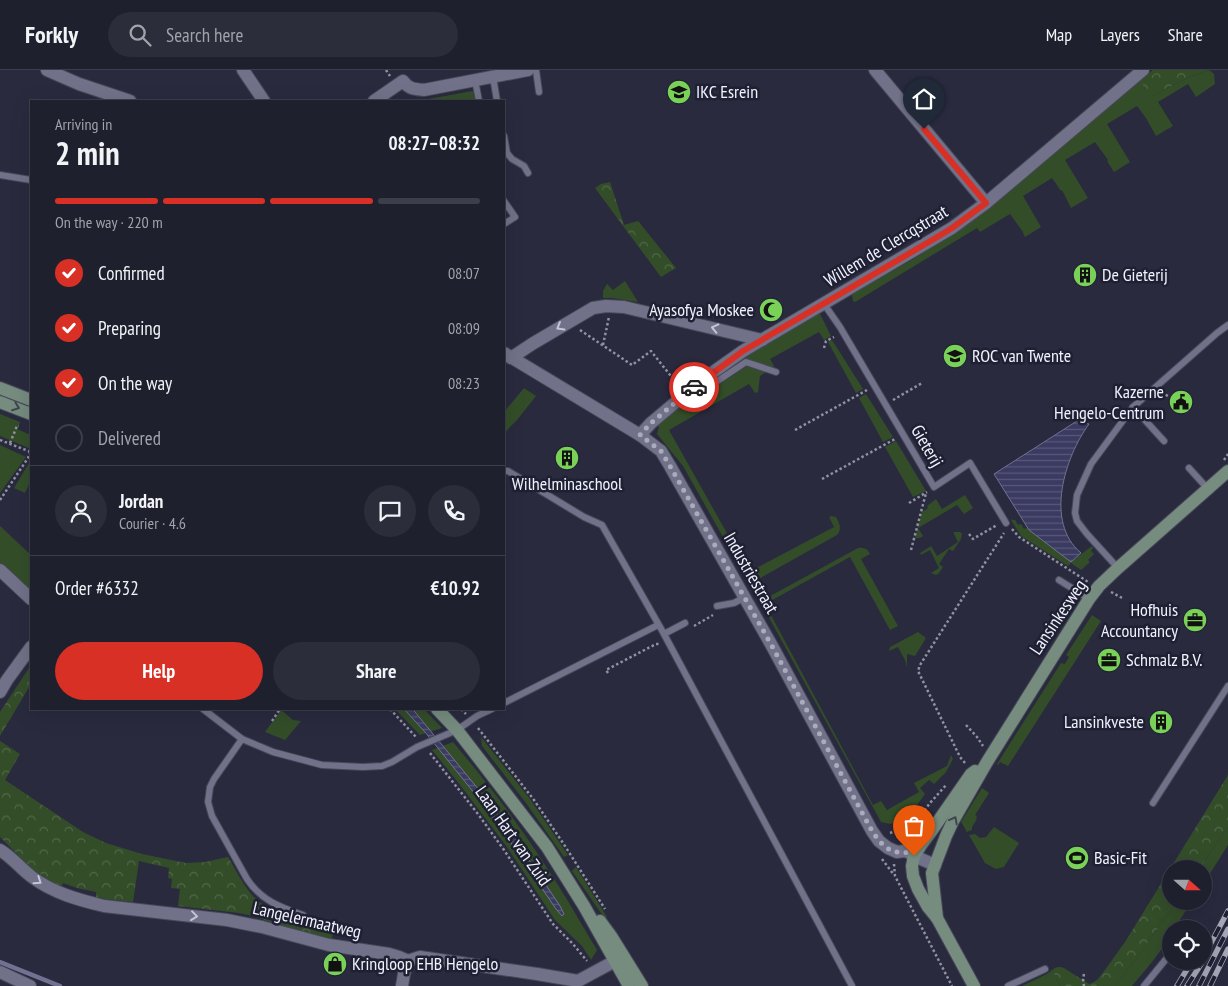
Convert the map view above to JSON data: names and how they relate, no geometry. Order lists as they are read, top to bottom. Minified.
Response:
{"streets":{"main road":["Lansinkesweg","Laan Hart van Zuid"],"street":["Willem de Clercqstraat","Industriestraat","Langelermaatweg"],"lane":["Gieterij"]},"crossings":[["Willem de Clercqstraat","Gieterij"],["Willem de Clercqstraat","Industriestraat"],["Industriestraat","Lansinkesweg"],["Laan Hart van Zuid","Langelermaatweg"]],"one_way":["Langelermaatweg"],"places":{"school or university":["IKC Esrein","ROC van Twente"],"building":["De Gieterij","Wilhelminaschool","Lansinkveste"],"mosque":["Ayasofya Moskee"],"public building":["Kazerne Hengelo-Centrum"],"office":["Hofhuis Accountancy","Schmalz B.V."],"sports":["Basic-Fit"],"shop":["Kringloop EHB Hengelo"]},"north":"right","page":{"header":"Forkly","search":"Search here","nav":["Map","Layers","Share"],"heading":["2 min","Arriving in","08:27–08:32"],"panel":["Jordan","Courier · 4.6","Order #6332","€10.92"],"bar":"On the way · 220 m","list":[["Confirmed","08:07"],["Preparing","08:09"],["On the way","08:23"],"Delivered"],"buttons":["Help","Share"]}}
